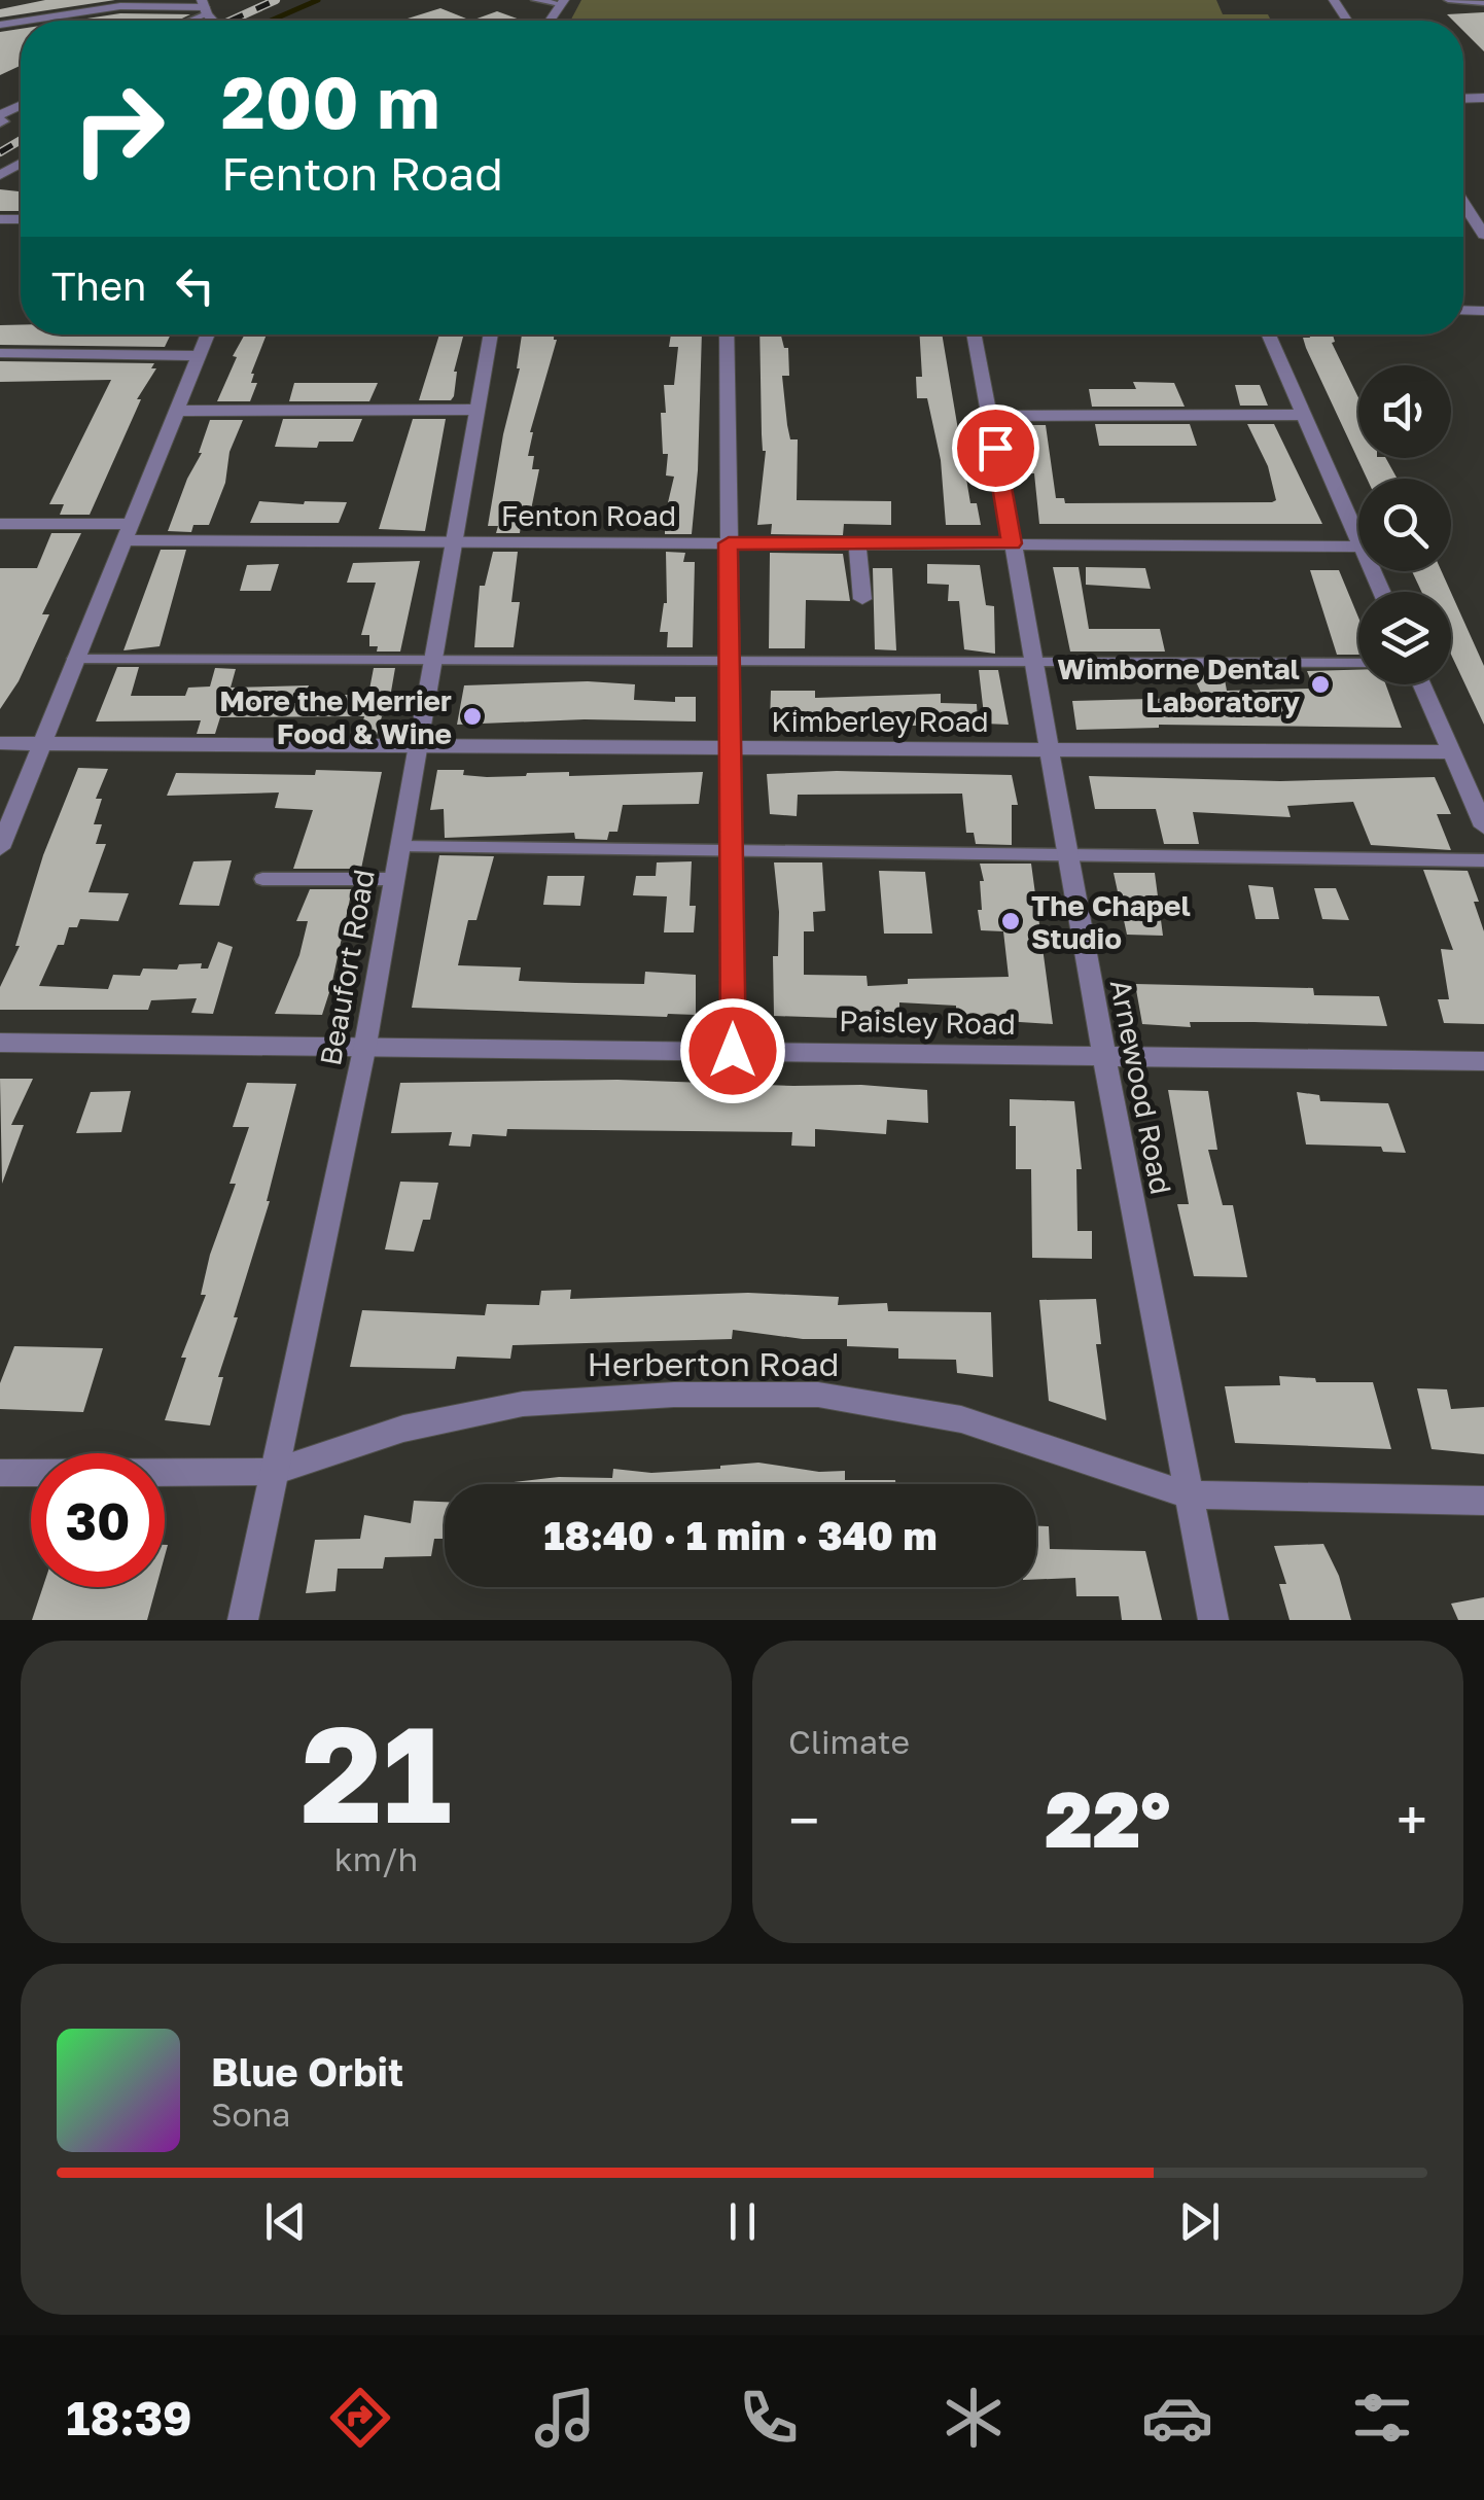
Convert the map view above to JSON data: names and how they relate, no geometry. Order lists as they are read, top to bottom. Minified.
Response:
{"streets":{"street":["Fenton Road","Kimberley Road","Beaufort Road","Paisley Road","Arnewood Road","Herberton Road"]},"crossings":[["Fenton Road","Beaufort Road"],["Fenton Road","Arnewood Road"],["Kimberley Road","Beaufort Road"],["Kimberley Road","Arnewood Road"],["Beaufort Road","Paisley Road"],["Beaufort Road","Herberton Road"],["Paisley Road","Arnewood Road"],["Arnewood Road","Herberton Road"]],"places":["Wimborne Dental Laboratory","More the Merrier Food & Wine","The Chapel Studio"],"page":{"turn":["200 m","Fenton Road"],"then":"Then","limit":"30","trip":"18:40 · 1 min · 340 m","tile":[["21","km/h"],"Climate"],"heat":["−","22°","+"],"song":["Blue Orbit","Sona"],"tabs":"18:39"}}
